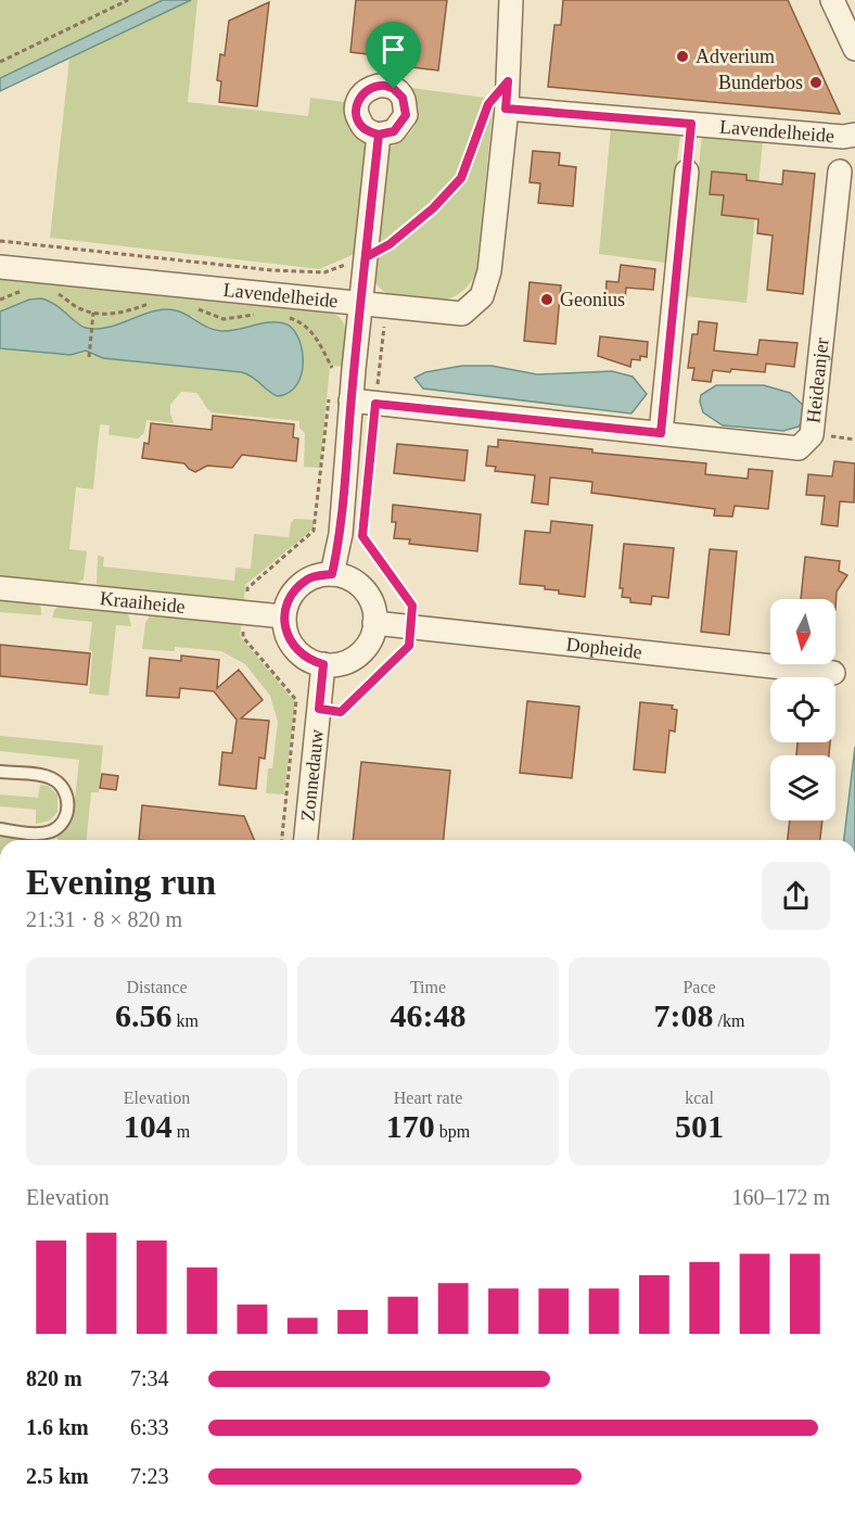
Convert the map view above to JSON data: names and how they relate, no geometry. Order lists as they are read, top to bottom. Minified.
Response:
{"streets":{"street":["Lavendelheide","Heideanjer","Kraaiheide","Dopheide","Zonnedauw"]},"crossings":[["Kraaiheide","Dopheide"],["Kraaiheide","Zonnedauw"],["Dopheide","Zonnedauw"]],"places":["Adverium","Bunderbos","Geonius"],"north":"bottom","page":{"heading":["Evening run","21:31 · 8 × 820 m"],"stats":[["Distance","6.56 km"],["Time","46:48"],["Pace","7:08 /km"],["Elevation","104 m"],["Heart rate","170 bpm"],["kcal","501"]],"chart":["Elevation","160–172 m"],"list":[{"name":"820 m","note":"7:34"},{"name":"1.6 km","note":"6:33"},{"name":"2.5 km","note":"7:23"}]}}
